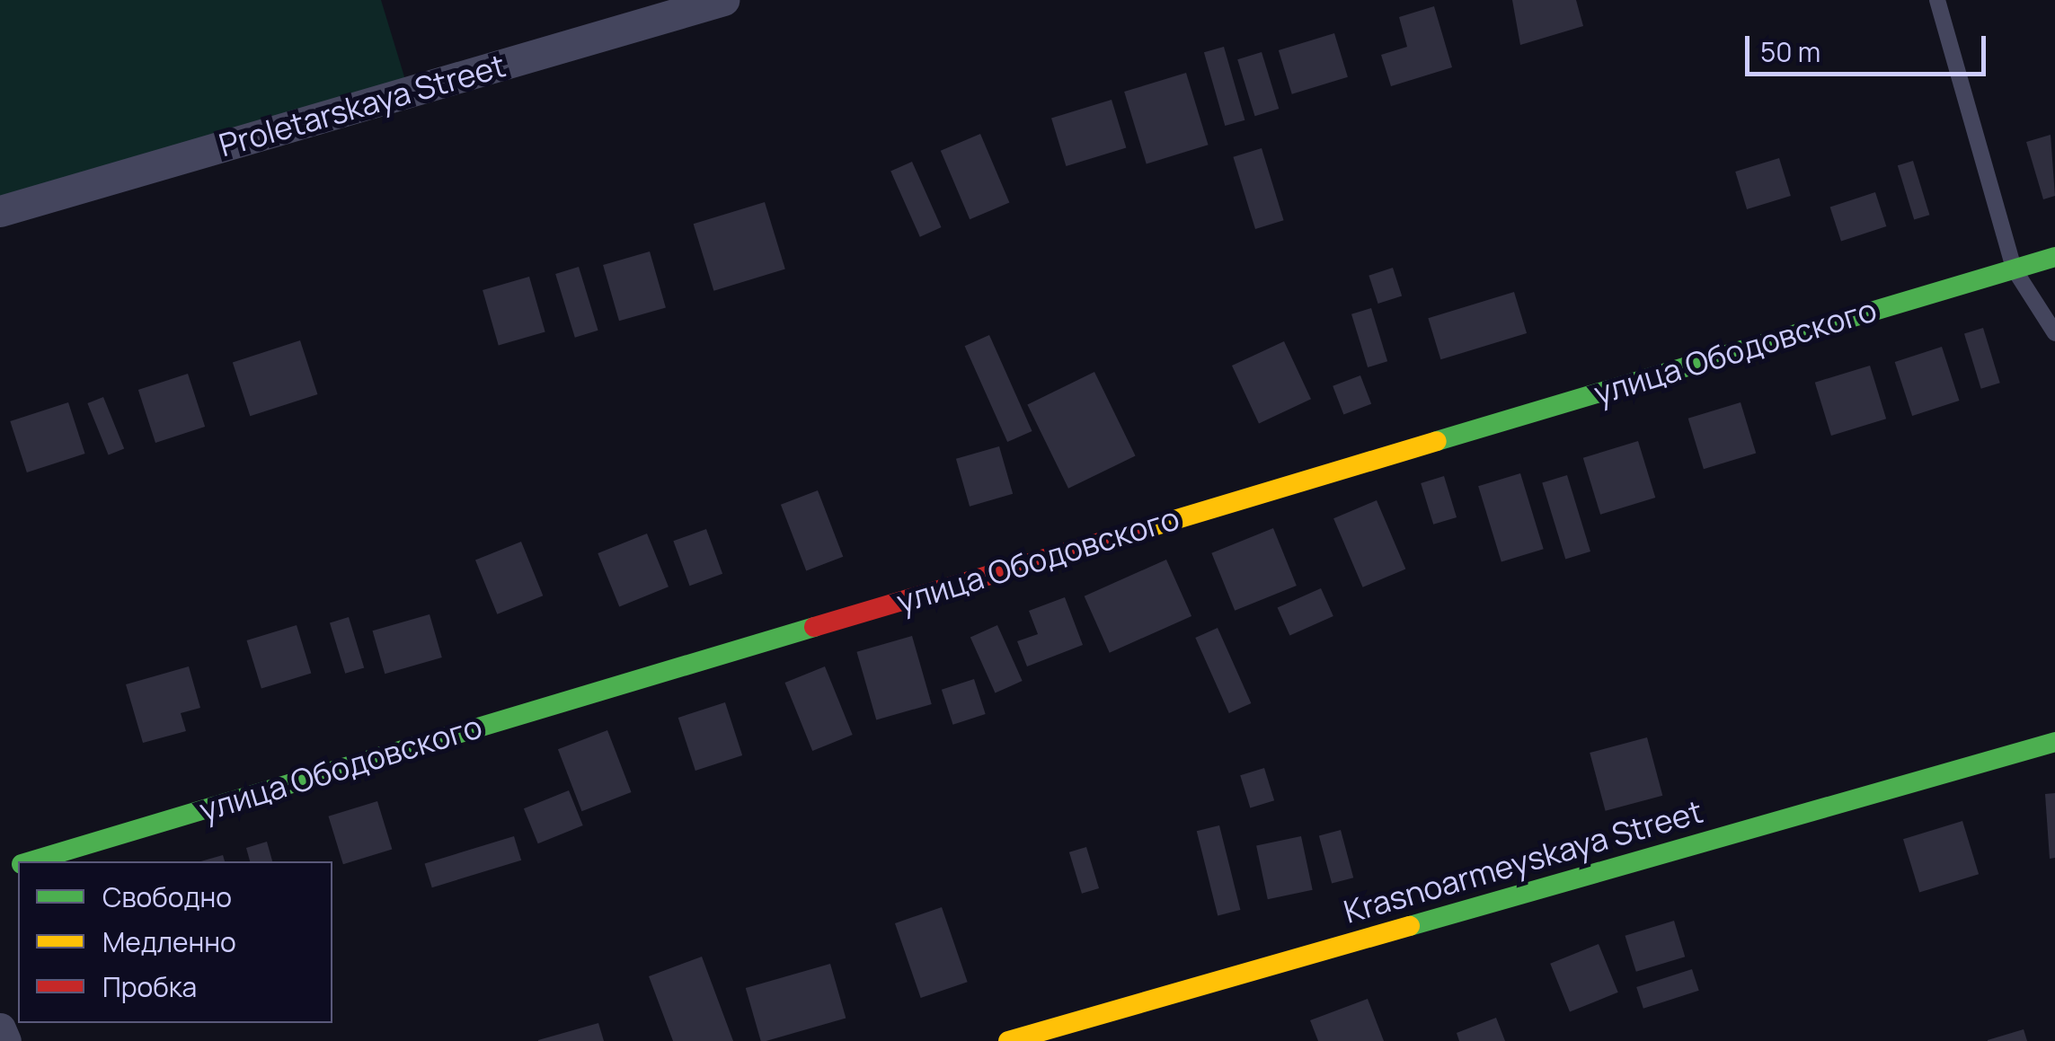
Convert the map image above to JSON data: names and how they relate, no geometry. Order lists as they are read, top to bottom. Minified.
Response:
{"streets":{"street":["Proletarskaya Street","улица Ободовского","Krasnoarmeyskaya Street"]},"legend":["Свободно","Медленно","Пробка"],"scale_bar":"50 m"}
